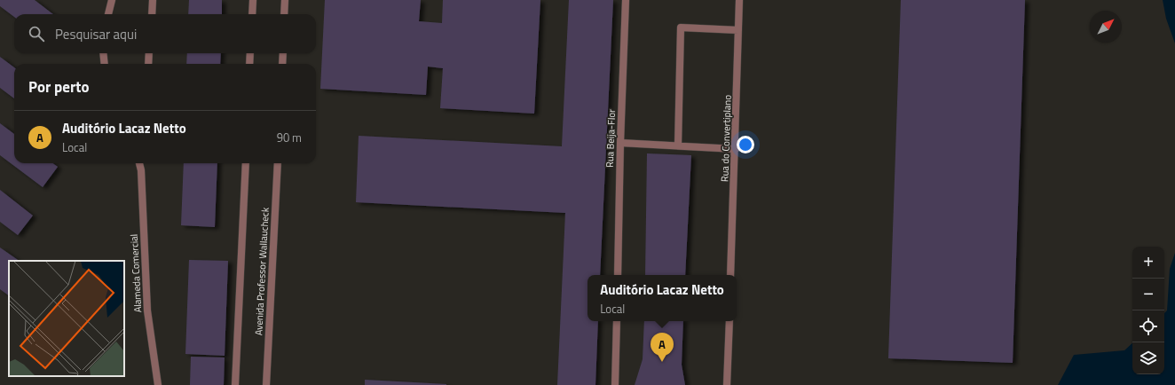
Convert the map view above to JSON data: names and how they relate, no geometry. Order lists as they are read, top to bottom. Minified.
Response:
{"streets":{"lane":["Rua Beija-Flor","Rua do Convertiplano","Avenida Professor Wallaucheck","Alameda Comercial"]},"north":"top right","page":{"search":"Pesquisar aqui","heading":"Por perto","list":[{"mark":"A","name":"Auditório Lacaz Netto","note":"Local","value":"90 m"}],"map_buttons":["+","−"],"popup":["Auditório Lacaz Netto","Local"],"pins":"A"}}
